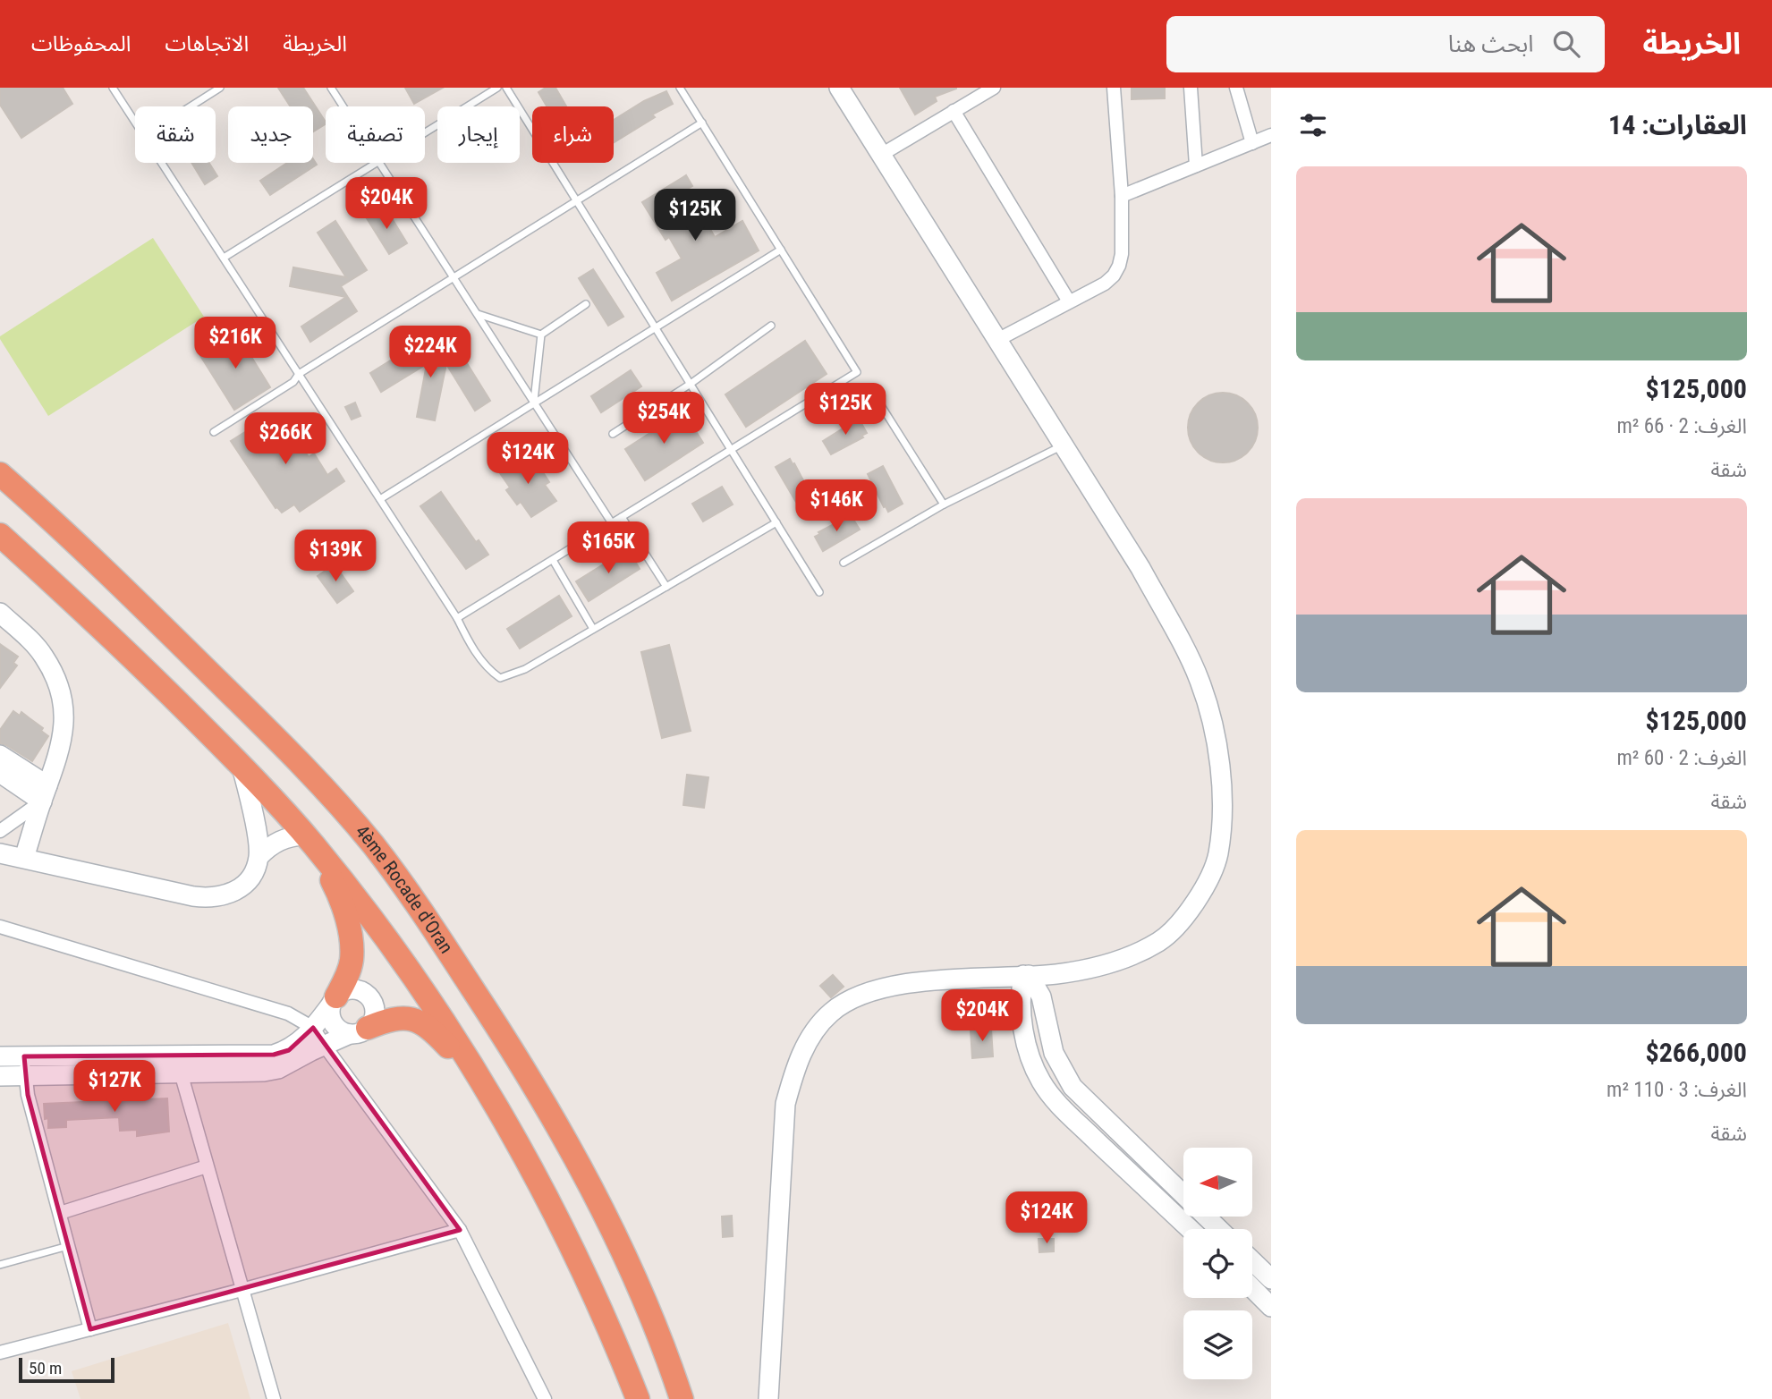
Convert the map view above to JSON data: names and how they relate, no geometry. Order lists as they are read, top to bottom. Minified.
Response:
{"streets":{"highway":["4ème Rocade d'Oran"]},"scale_bar":"50 m","north":"left","page":{"header":"الخريطة","search":"ابحث هنا","nav":["الخريطة","الاتجاهات","المحفوظات"],"heading":"العقارات: 14","chip":["شراء","إيجار","تصفية","جديد","شقة"],"list":[{"name":"$125,000","note":"الغرف: 2 · 66 m² · شقة"},{"name":"$125,000","note":"الغرف: 2 · 60 m² · شقة"},{"name":"$266,000","note":"الغرف: 3 · 110 m² · شقة"}],"price":["$204K","$125K","$216K","$224K","$125K","$254K","$266K","$124K","$146K","$165K","$139K","$204K","$127K","$124K"],"scale":"50 m"}}
